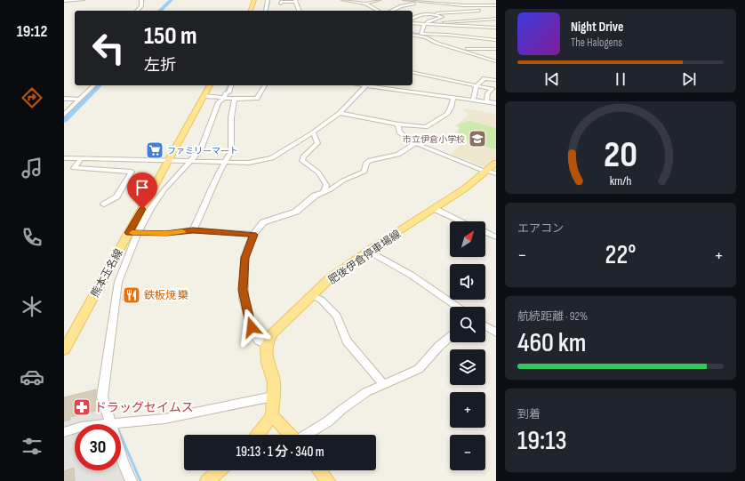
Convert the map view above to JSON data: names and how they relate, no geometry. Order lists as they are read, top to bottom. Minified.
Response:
{"streets":{"main road":["肥後伊倉停車場線","熊本玉名線"]},"places":{"school or university":["市立伊倉小学校"],"supermarket":["ファミリーマート"],"restaurant":["鉄板焼 欒"],"pharmacy":["ドラッグセイムス"]},"north":"top right","page":{"tabs":"19:12","turn":["150 m","左折"],"song":["Night Drive","The Halogens"],"tile":["エアコン",["航続距離 · 92%","460 km"],["到着","19:13"]],"map_buttons":["+","−"],"heat":["−","22°","+"],"limit":"30","trip":"19:13 · 1 分 · 340 m","gauge":["20","km/h"]}}
